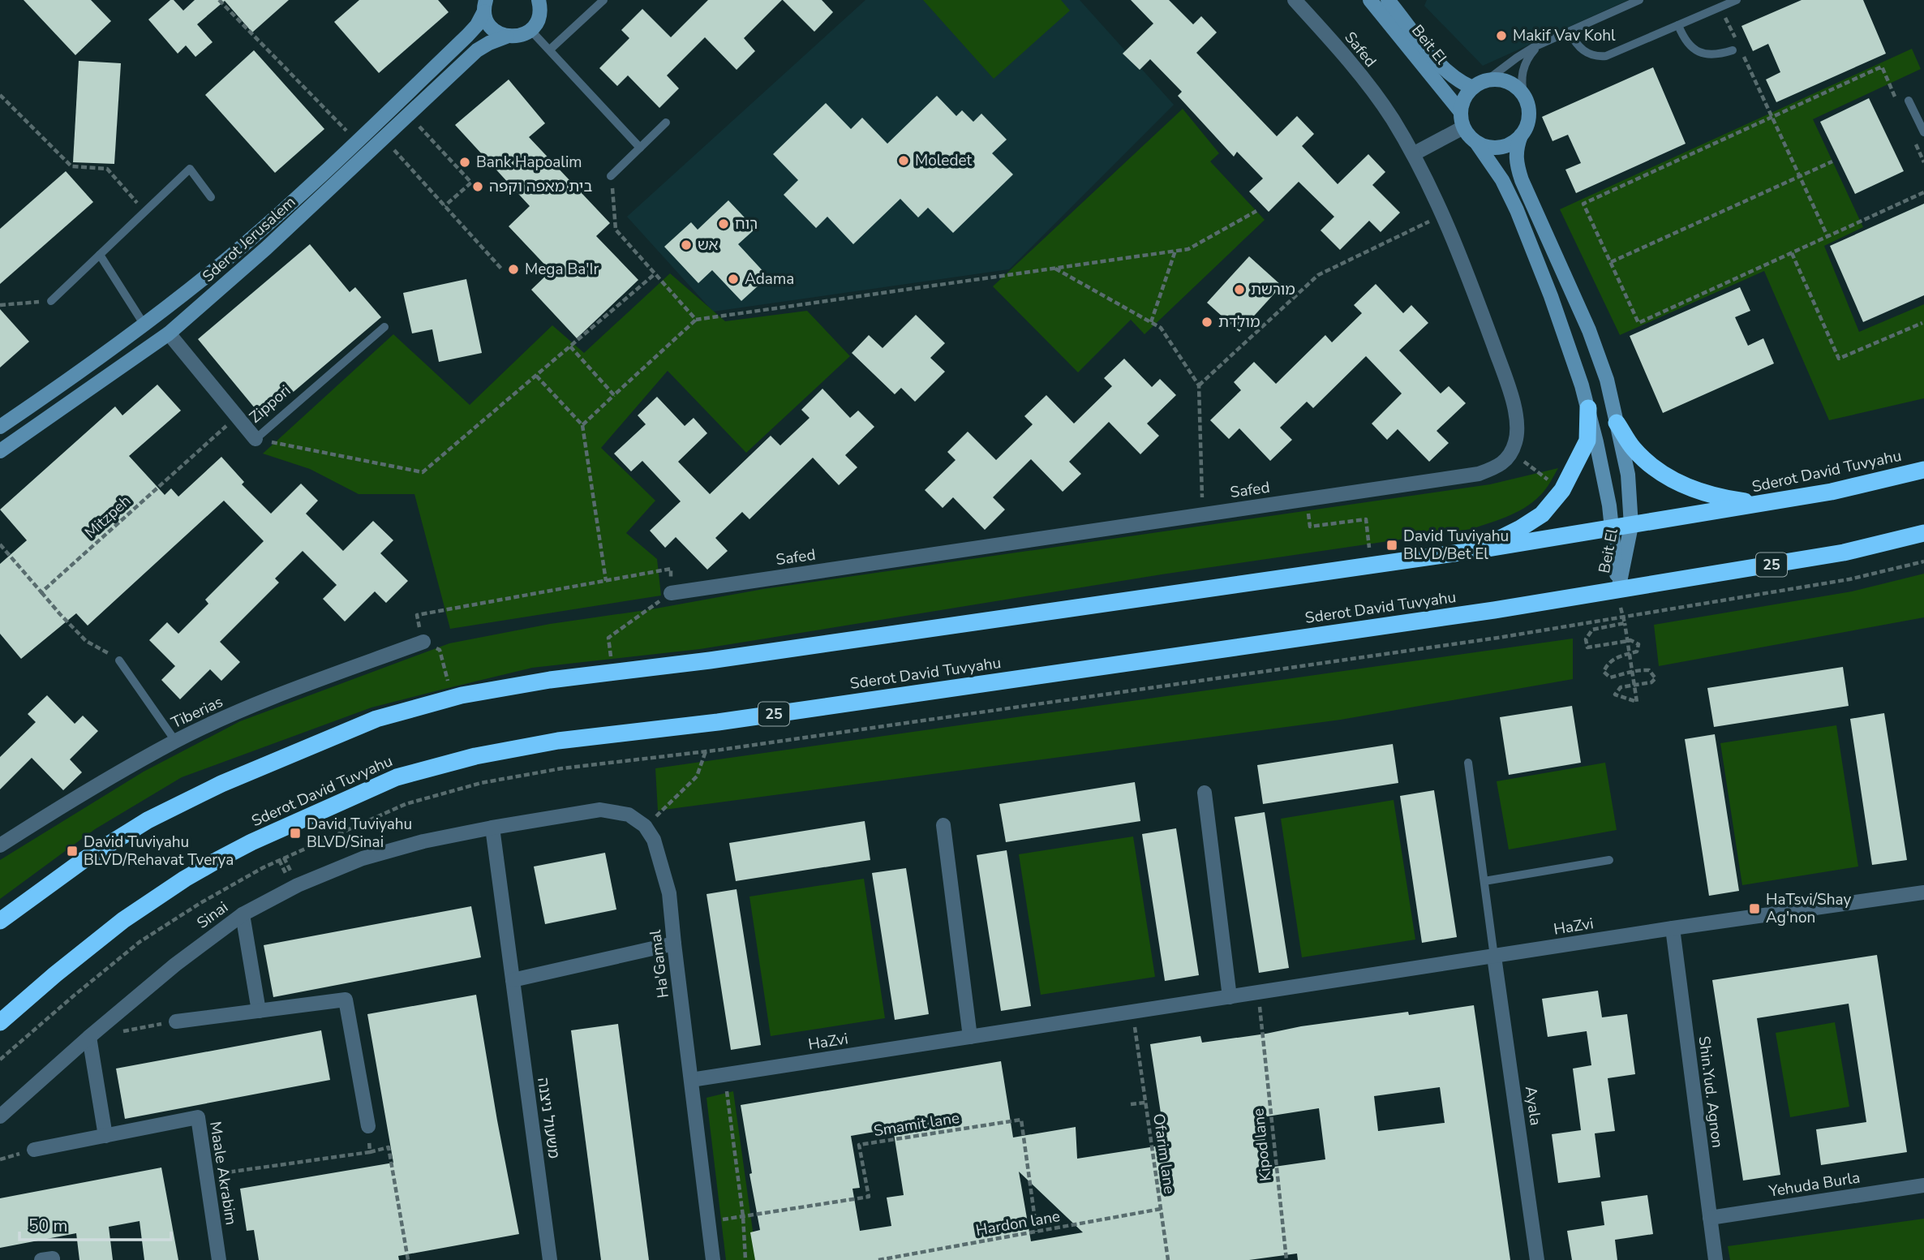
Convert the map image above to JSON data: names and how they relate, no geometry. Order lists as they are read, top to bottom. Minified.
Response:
{"streets":{"highway":["Sderot David Tuvyahu","25"],"street":["Beit El","Safed","Sderot Jerusalem","Zippori","Tiberias","Sinai","HaZvi","Ha'Gamal","Shin.Yud. Agnon","Ayala","משעול ניצנה","Maale Akrabim","Yehuda Burla"],"path":["Mitzpeh","Smamit lane","Kipod lane","Ofarim lane","Hardon lane"]},"crossings":[["Beit El","Sderot David Tuvyahu"],["Sderot Jerusalem","Zippori"],["Zippori","Mitzpeh"],["Sinai","משעול ניצנה"],["HaZvi","Ha'Gamal"],["HaZvi","Shin.Yud. Agnon"],["HaZvi","Ayala"],["HaZvi","Ofarim lane"],["Ha'Gamal","Smamit lane"],["Shin.Yud. Agnon","Yehuda Burla"],["Smamit lane","Hardon lane"],["Ofarim lane","Hardon lane"]],"places":{"other":["Makif Vav Kohl","Moledet","Bank Hapoalim","בית מאפה וקפה","רוח","אש","Mega Ba'Ir","Adama","מורשת","מולדת"],"transit":["David Tuviyahu BLVD/Bet El","David Tuviyahu BLVD/Sinai","David Tuviyahu BLVD/Rehavat Tverya","HaTsvi/Shay Ag'non"]},"scale_bar":"50 m"}
